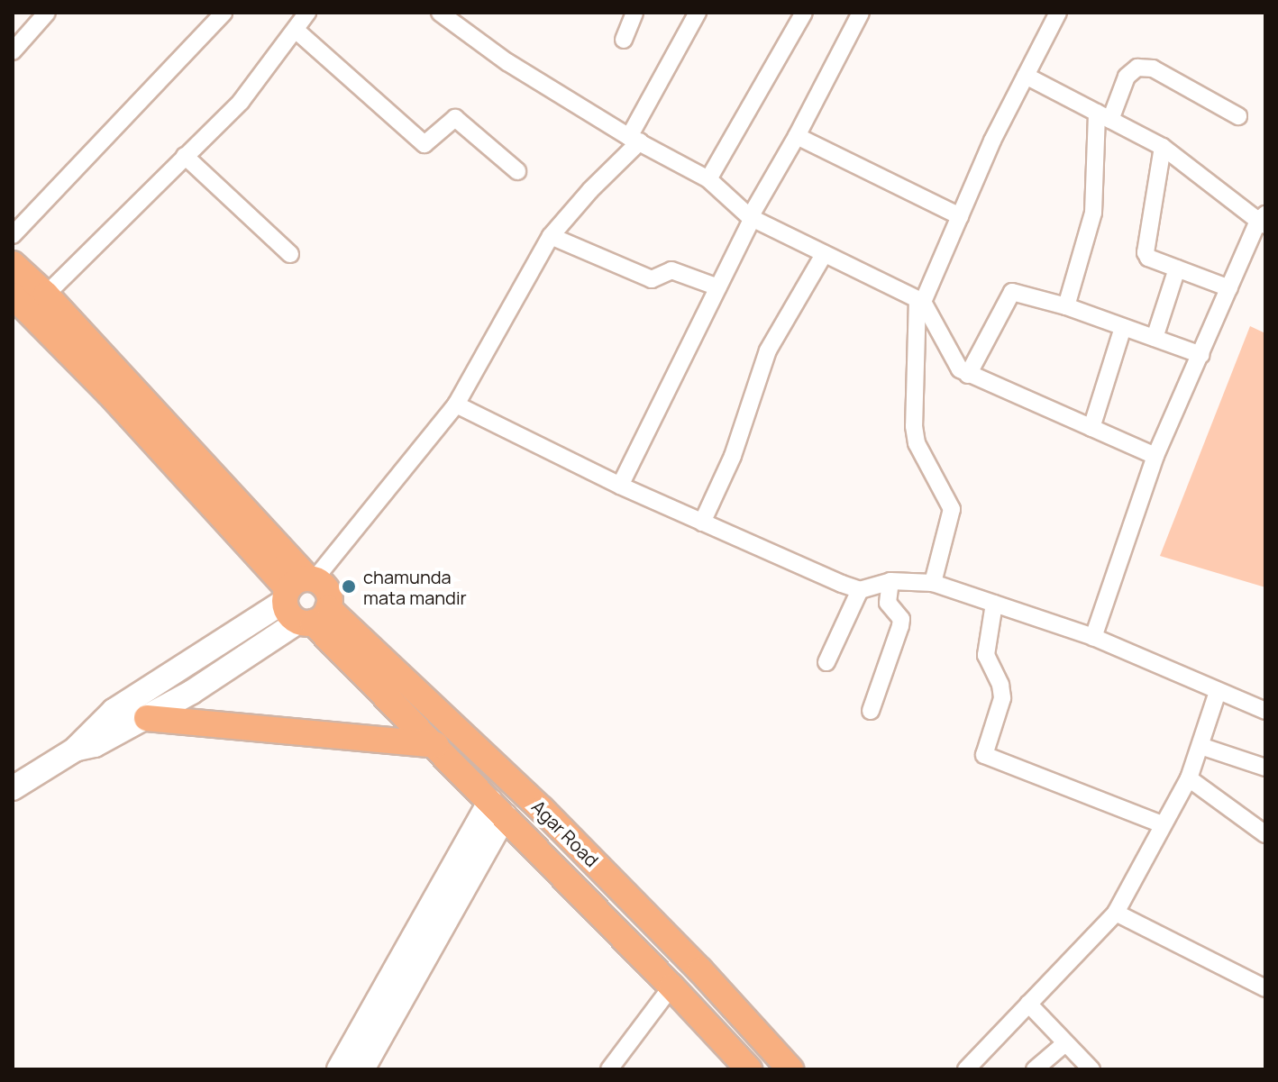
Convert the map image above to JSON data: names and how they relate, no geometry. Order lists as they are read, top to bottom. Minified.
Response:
{"streets":{"main road":["Agar Road"]},"places":["chamunda mata mandir"]}
